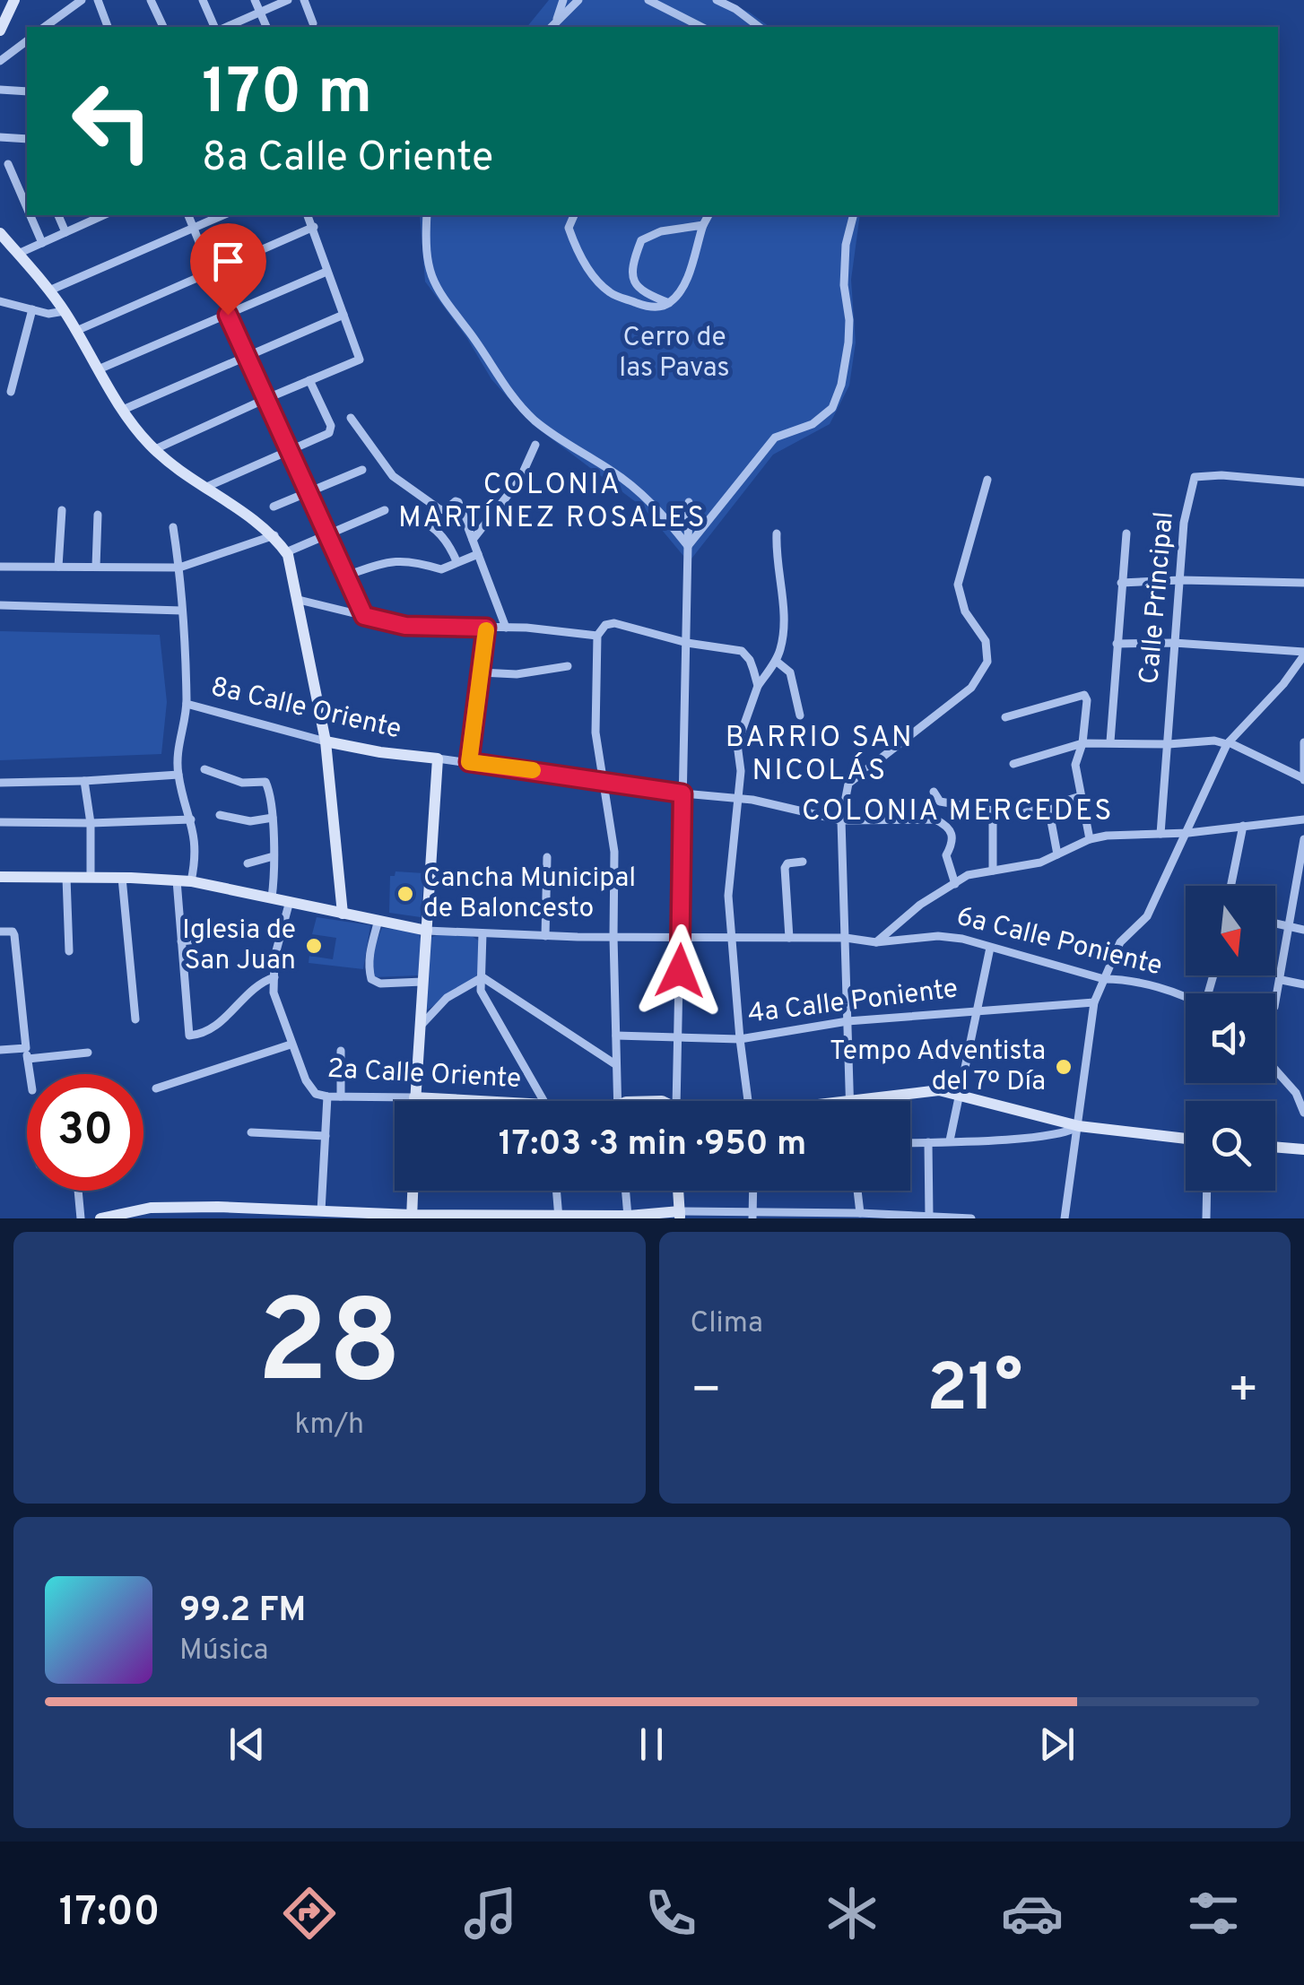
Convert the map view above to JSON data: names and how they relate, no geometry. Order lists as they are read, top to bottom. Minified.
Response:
{"streets":{"street":["Calle Principal","8a Calle Oriente","6a Calle Poniente","4a Calle Poniente","2a Calle Oriente"]},"districts":["COLONIA MARTÍNEZ ROSALES","BARRIO SAN NICOLÁS","COLONIA MERCEDES"],"parks":["Cerro de las Pavas"],"places":["Cancha Municipal de Baloncesto","Iglesia de San Juan","Tempo Adventista del 7º Día"],"north":"bottom","page":{"turn":["170 m","8a Calle Oriente"],"limit":"30","trip":"17:03 · 3 min · 950 m","tile":[["28","km/h"],"Clima"],"heat":["−","21°","+"],"song":["99.2 FM","Música"],"tabs":"17:00"}}
